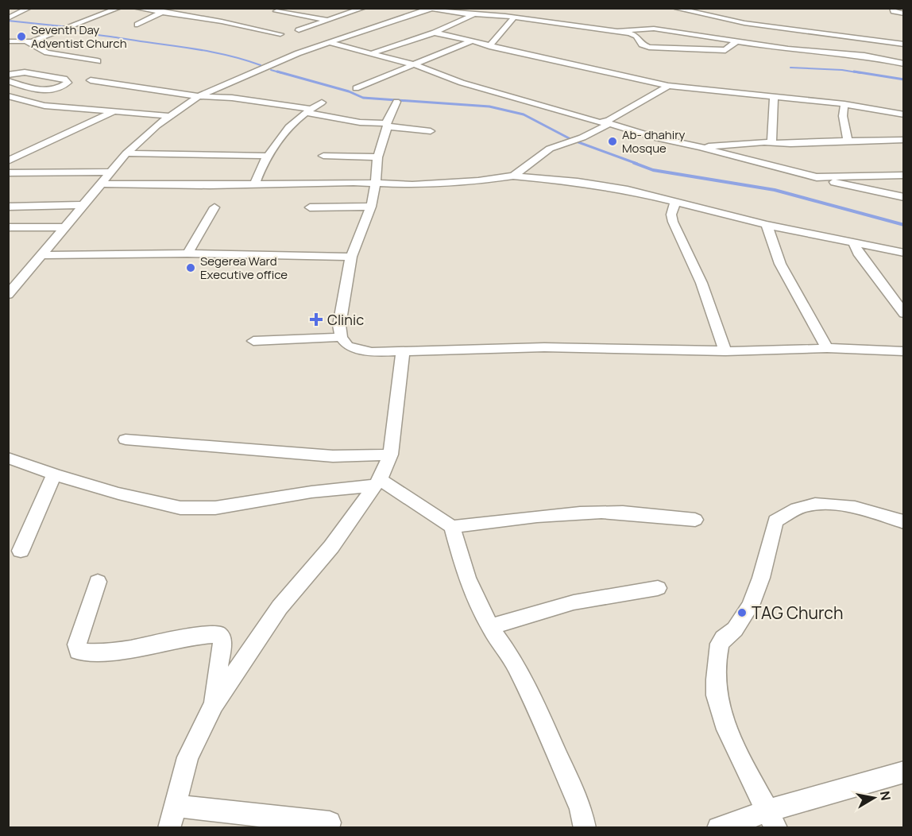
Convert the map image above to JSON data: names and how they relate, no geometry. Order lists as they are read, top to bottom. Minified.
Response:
{"places":{"other":["Seventh Day Adventist Church","Ab- dhahiry Mosque","Segerea Ward Executive office","TAG Church"],"health":["Clinic"]},"north":"right"}
